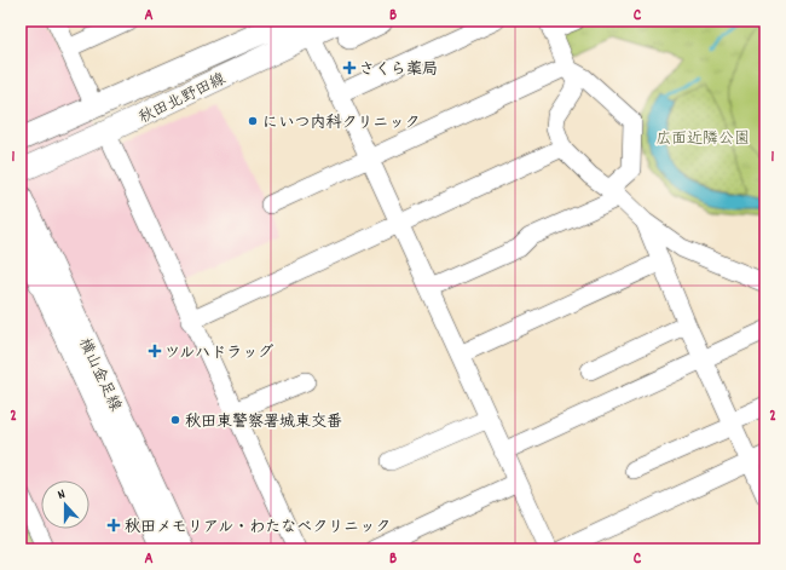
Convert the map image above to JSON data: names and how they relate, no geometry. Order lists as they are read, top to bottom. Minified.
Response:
{"streets":{"main road":["秋田北野田線","横山金足線"]},"parks":["広面近隣公園"],"places":{"health":["さくら薬局","ツルハドラッグ","秋田メモリアル・わたなべクリニック"],"other":["にいつ内科クリニック","秋田東警察署城東交番"]},"north":"top","grid":{"columns":["A","B","C"],"rows":["1","2"]}}
